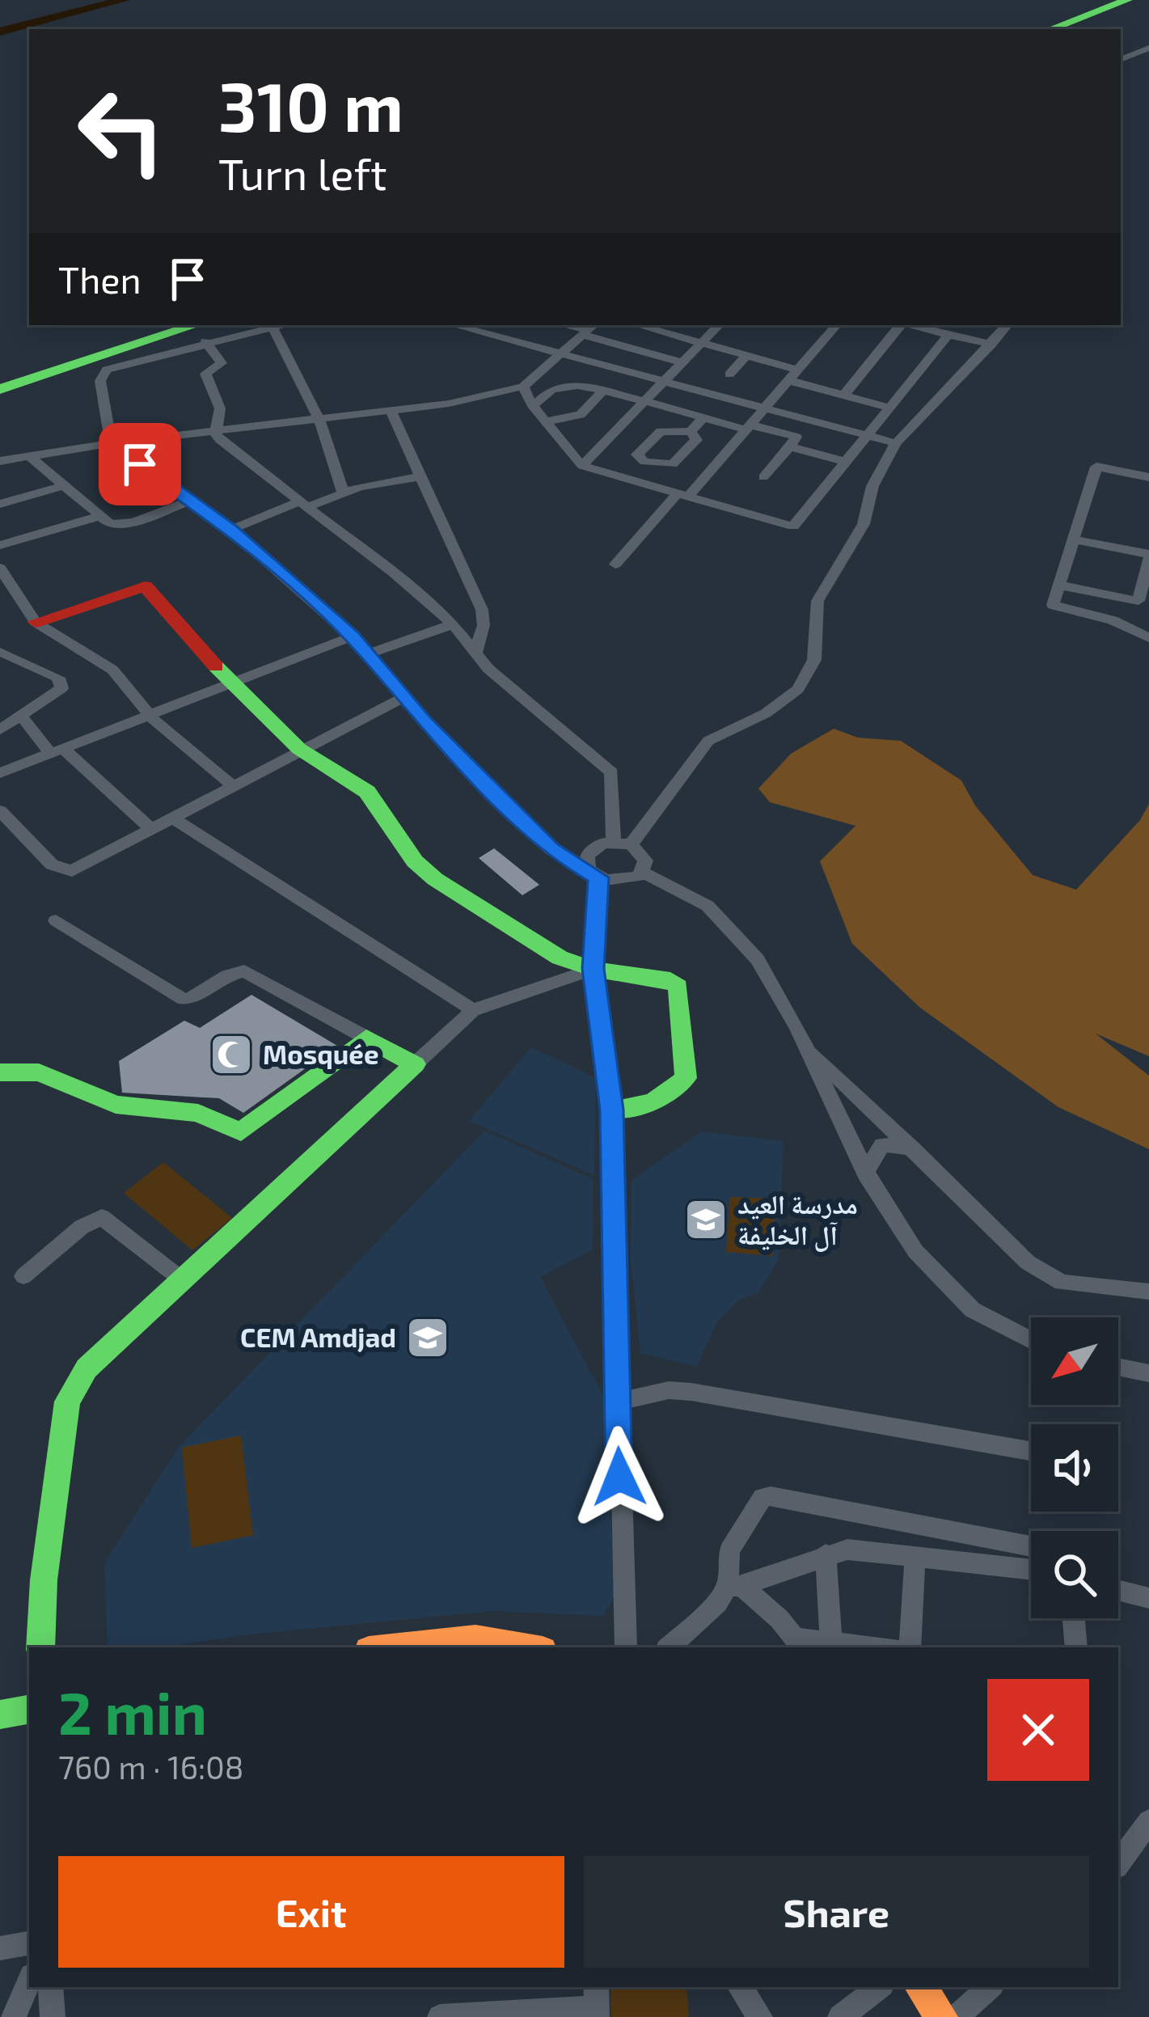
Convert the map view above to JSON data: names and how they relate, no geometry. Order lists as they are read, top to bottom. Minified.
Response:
{"places":{"mosque":["Mosquée"],"school or university":["مدرسة العيد آل الخليفة","CEM Amdjad"]},"north":"bottom left","page":{"turn":["310 m","Turn left"],"then":"Then","heading":["2 min","760 m · 16:08"],"buttons":["Exit","Share"]}}
